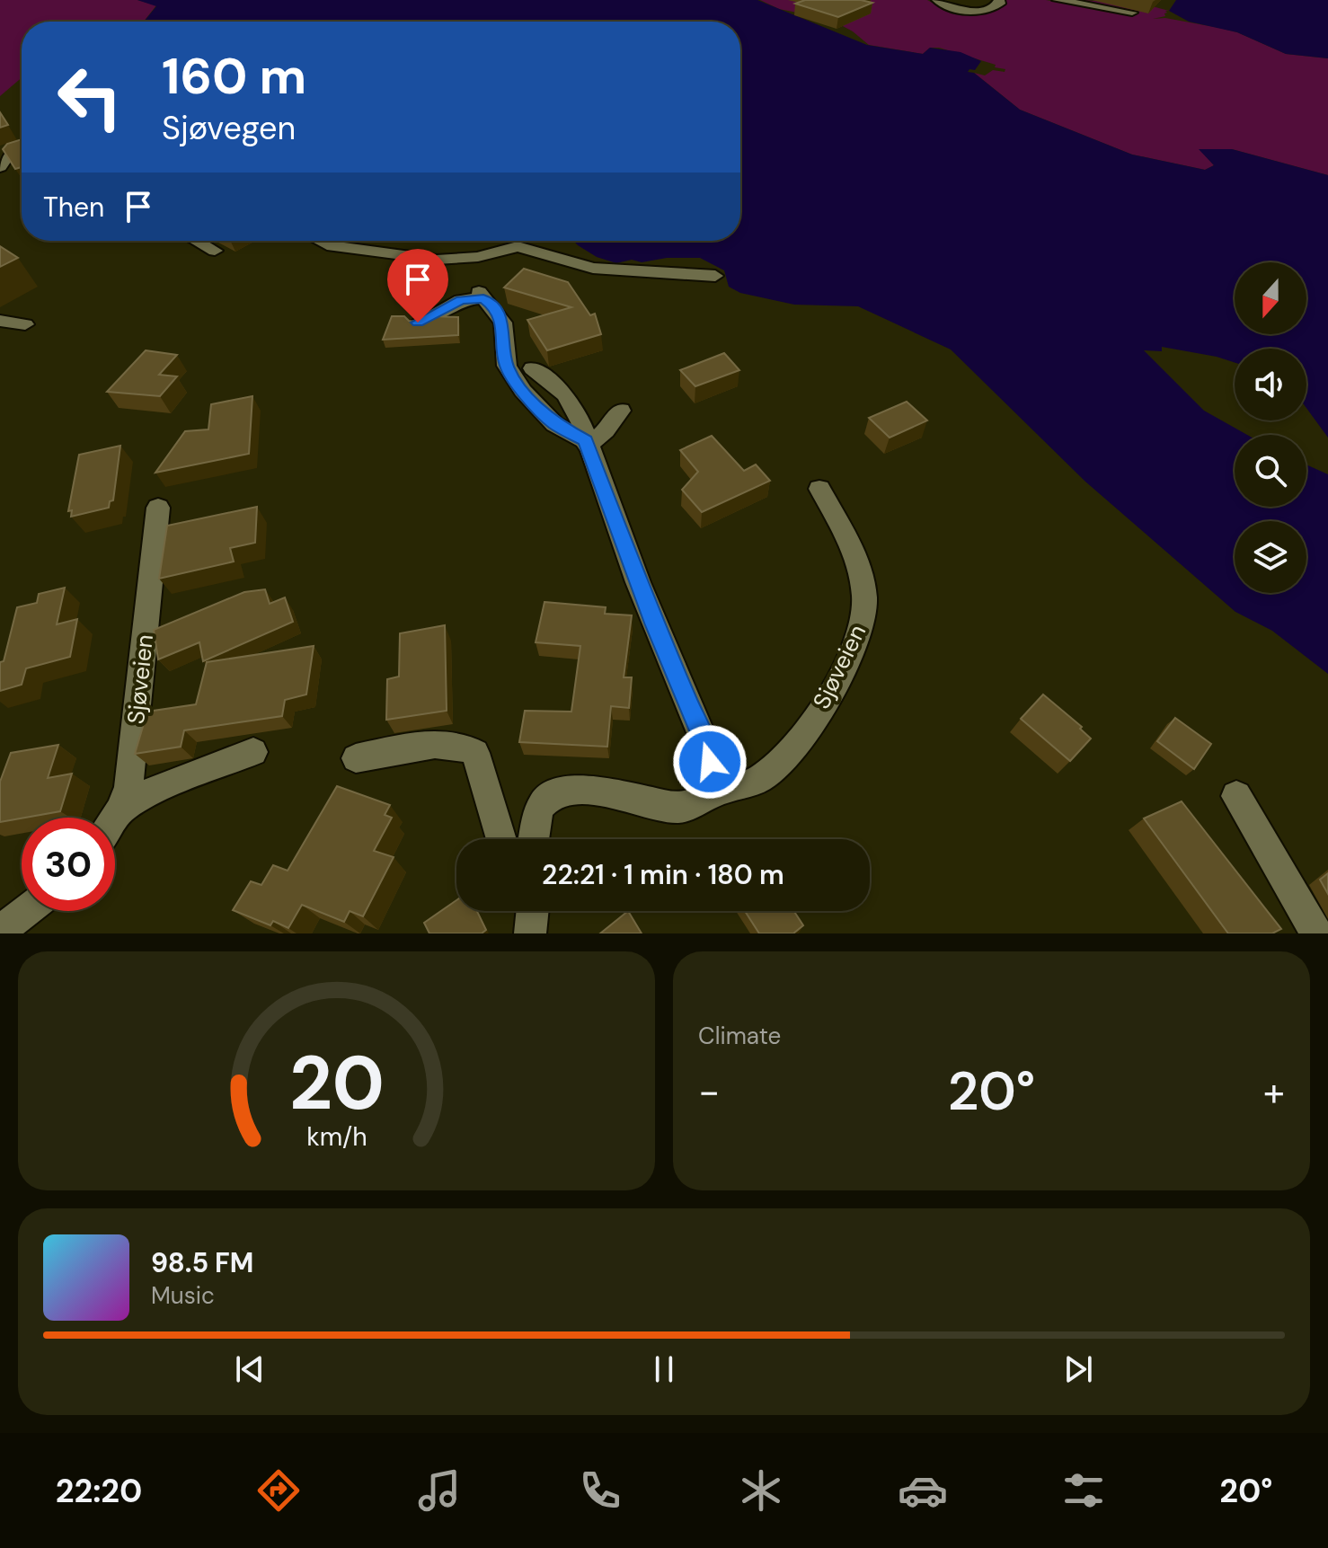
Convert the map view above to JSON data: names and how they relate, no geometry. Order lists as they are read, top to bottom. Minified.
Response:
{"streets":{"street":["Sjøveien"]},"north":"bottom","page":{"turn":["160 m","Sjøvegen"],"then":"Then","limit":"30","trip":"22:21 · 1 min · 180 m","tile":"Climate","heat":["−","20°","+"],"song":["98.5 FM","Music"],"tabs":["22:20","20°"],"gauge":["20","km/h"]}}
